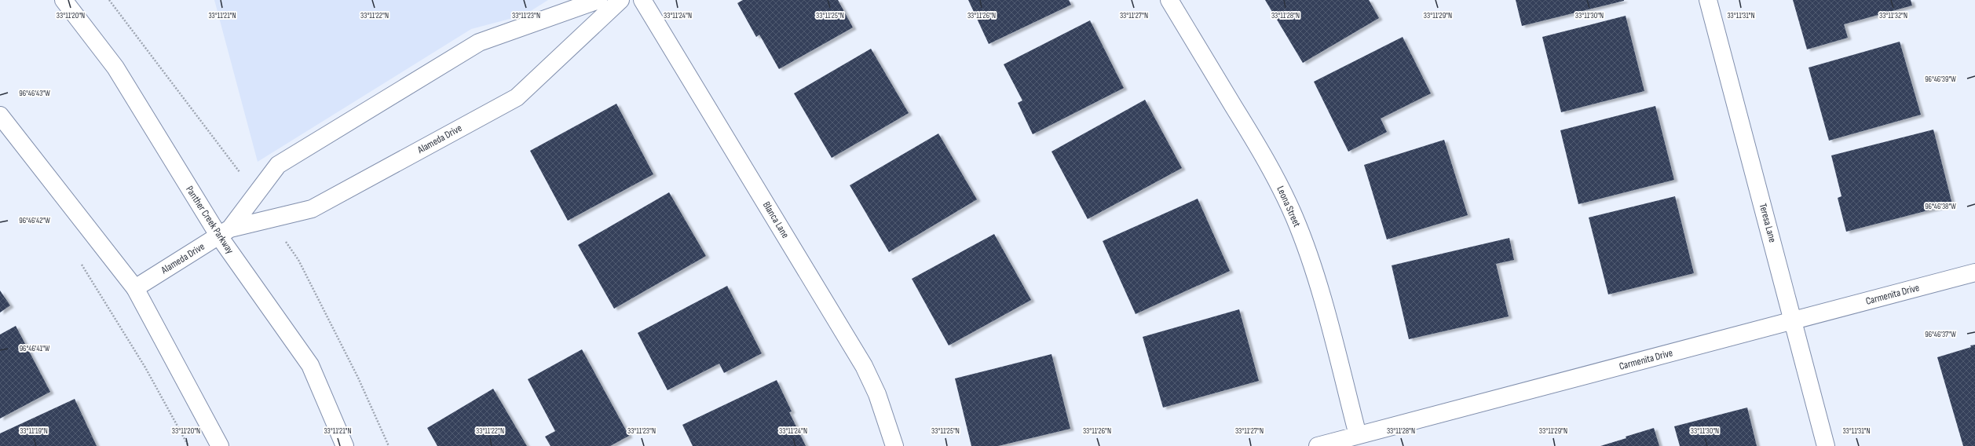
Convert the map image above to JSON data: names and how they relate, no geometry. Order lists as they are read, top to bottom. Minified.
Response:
{"streets":{"street":["Alameda Drive","Leona Street","Panther Creek Parkway","Blanca Lane","Teresa Lane","Carmenita Drive"]},"crossings":[["Alameda Drive","Panther Creek Parkway"],["Leona Street","Carmenita Drive"],["Teresa Lane","Carmenita Drive"]],"coordinates":["33°11'20\"N","33°11'21\"N","33°11'22\"N","33°11'23\"N","33°11'24\"N","33°11'25\"N","33°11'26\"N","33°11'27\"N","33°11'28\"N","33°11'29\"N","33°11'30\"N","33°11'31\"N","33°11'32\"N","96°46'39\"W","96°46'43\"W","96°46'38\"W","96°46'42\"W","96°46'37\"W","96°46'41\"W","33°11'19\"N"]}
